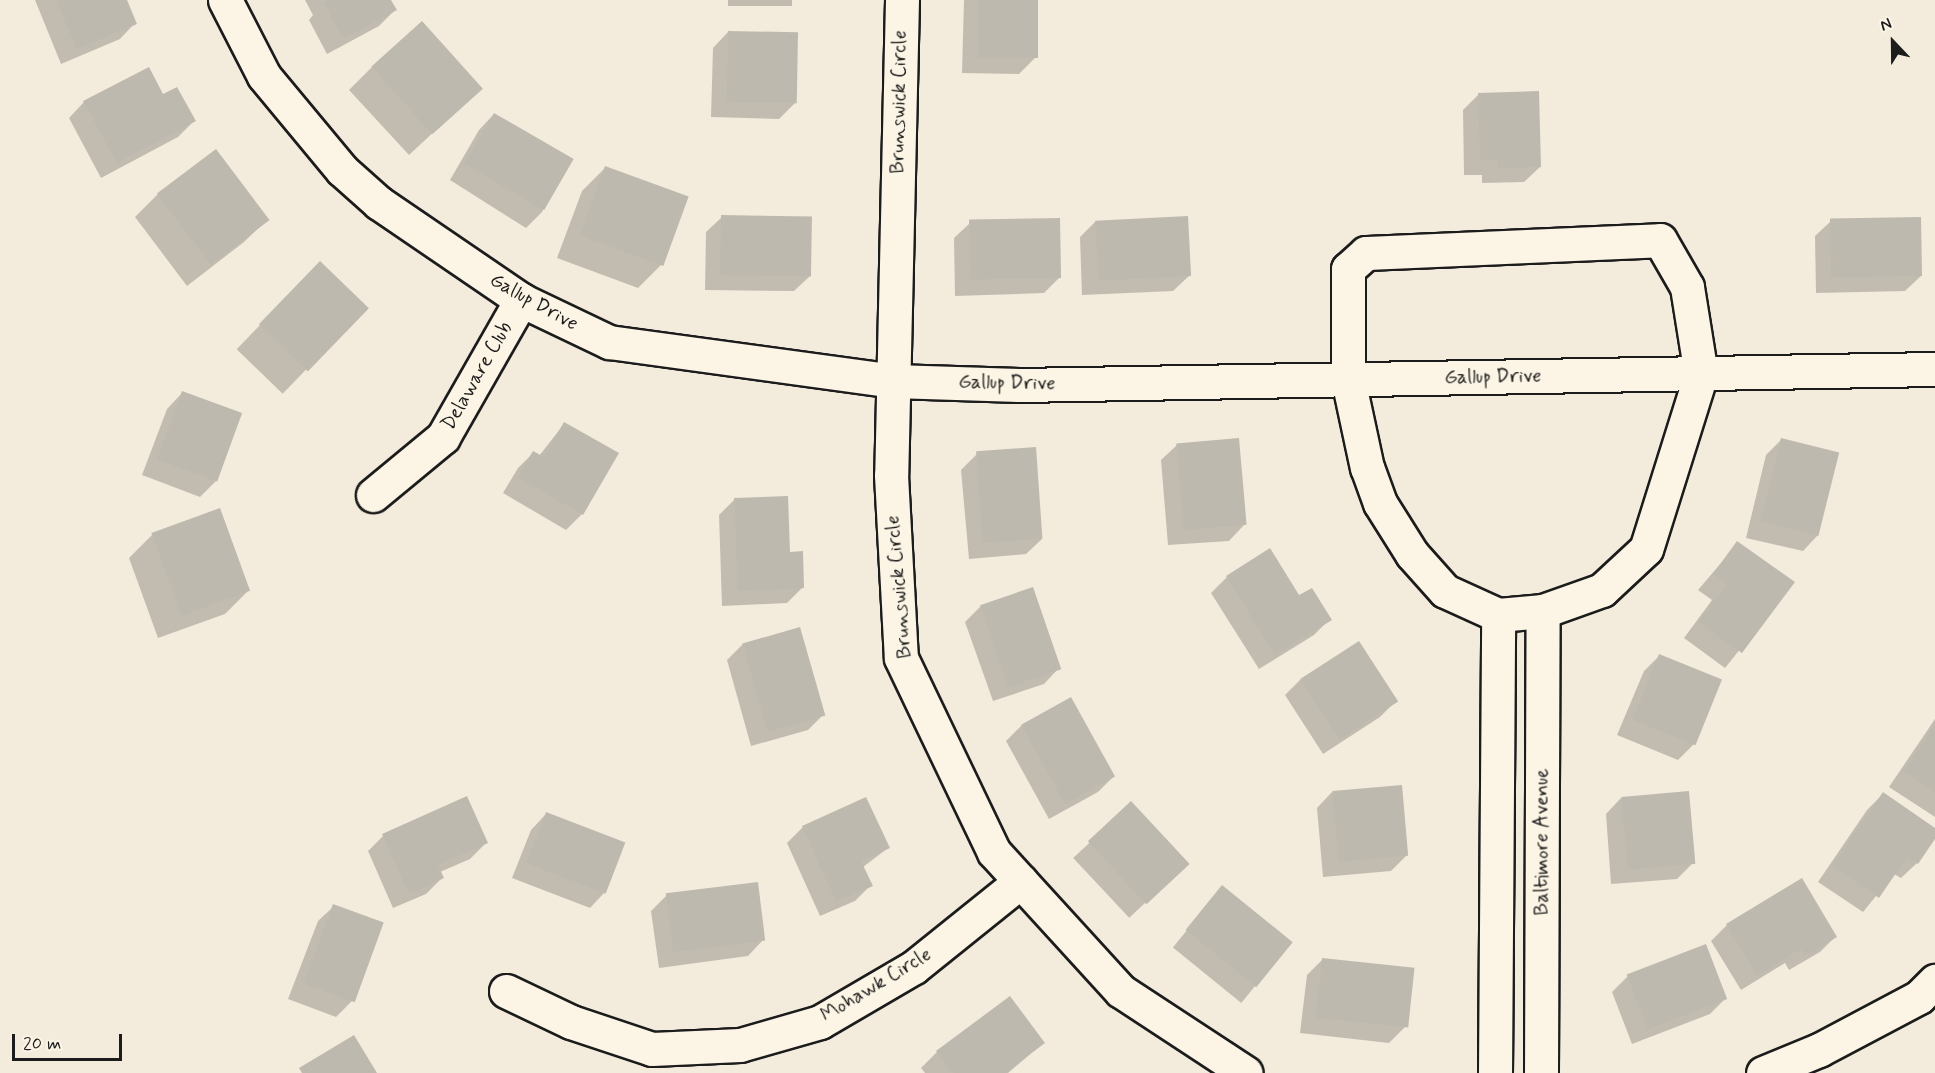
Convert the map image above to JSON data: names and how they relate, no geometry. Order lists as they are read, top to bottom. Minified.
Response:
{"streets":{"street":["Brunswick Circle","Gallup Drive","Delaware Club","Baltimore Avenue","Mohawk Circle"]},"crossings":[["Brunswick Circle","Gallup Drive"],["Brunswick Circle","Mohawk Circle"],["Gallup Drive","Delaware Club"]],"scale_bar":"20 m","north":"top"}
